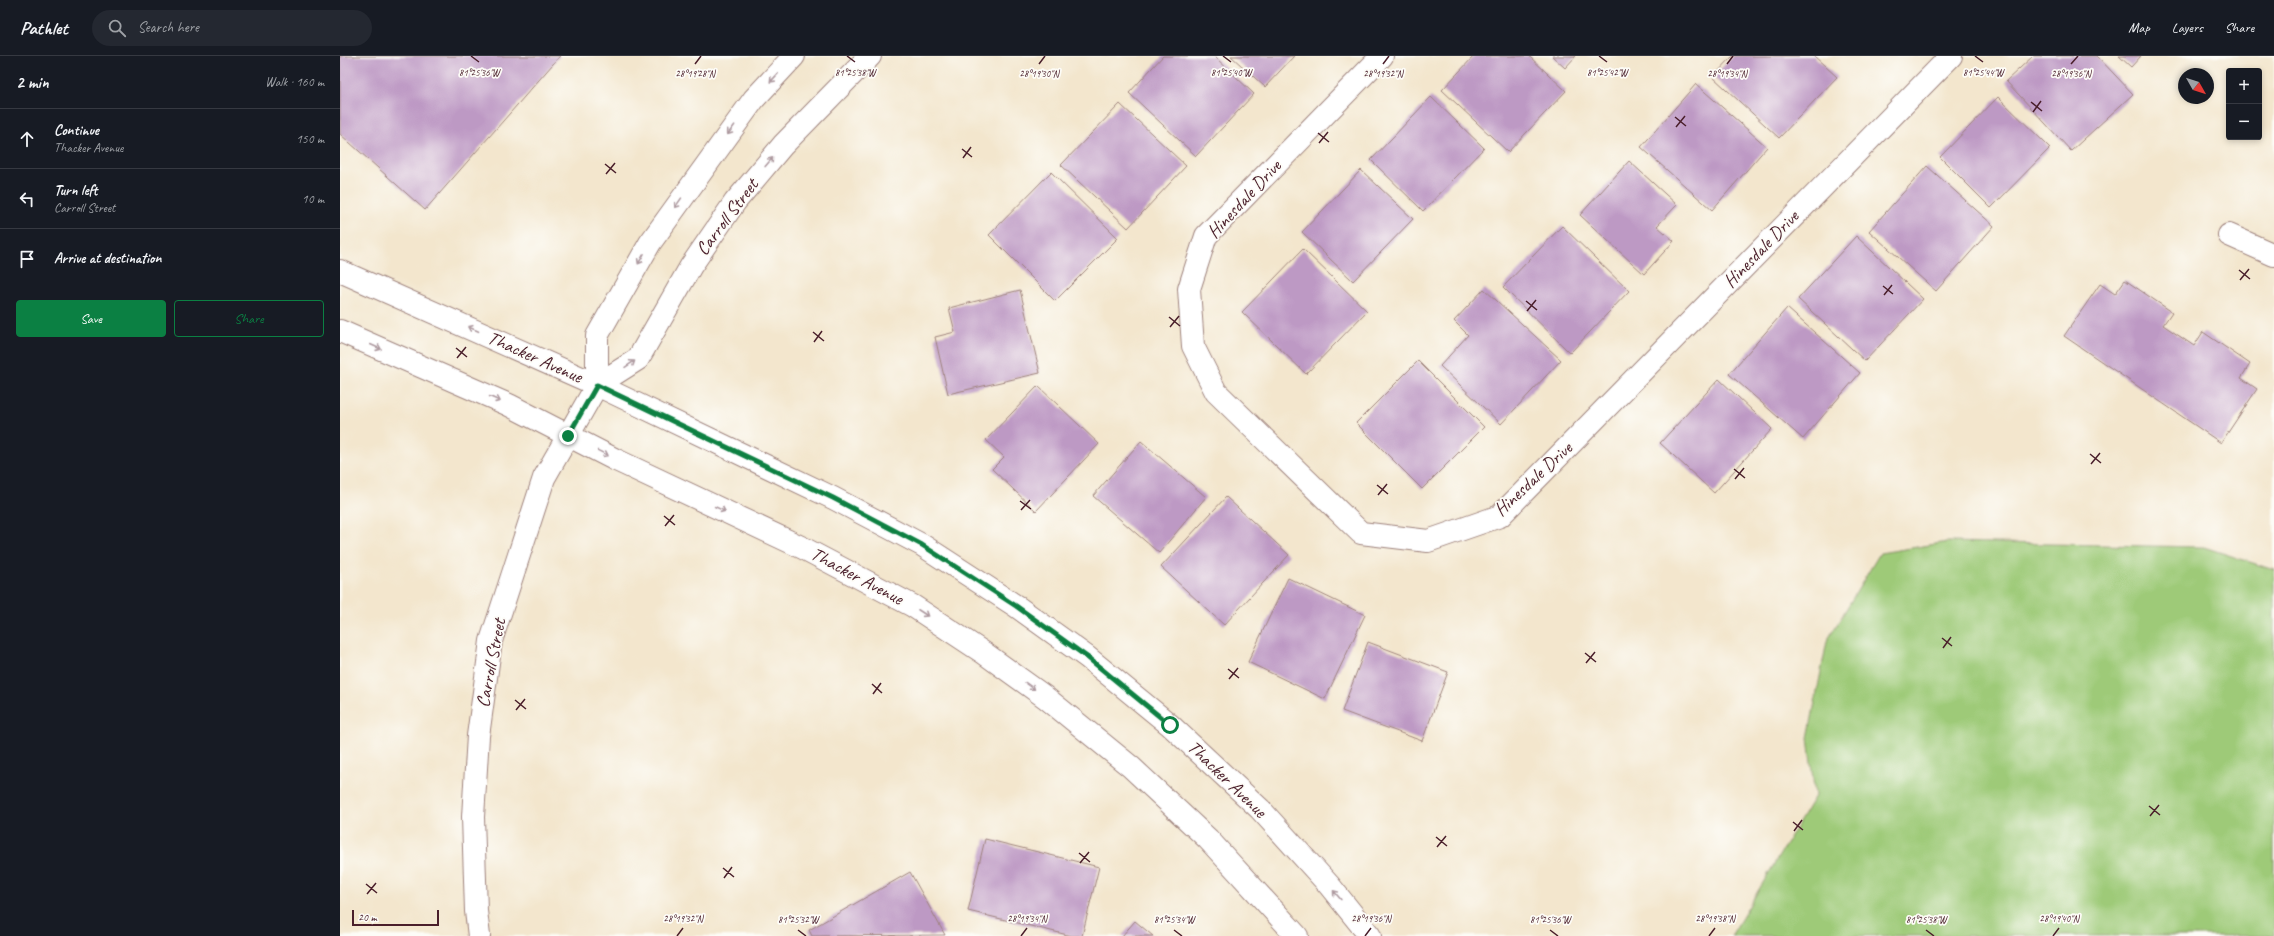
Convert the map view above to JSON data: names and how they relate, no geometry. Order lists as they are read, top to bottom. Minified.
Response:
{"streets":{"street":["Hinesdale Drive","Carroll Street","Thacker Avenue"]},"crossings":[["Carroll Street","Thacker Avenue"]],"scale_bar":"20 m","north":"bottom right","page":{"header":"Pathlet","search":"Search here","nav":["Map","Layers","Share"],"heading":["2 min","Walk · 160 m"],"map_buttons":["+","−"],"list":[["Continue","Thacker Avenue","150 m"],["Turn left","Carroll Street","10 m"],"Arrive at destination"],"buttons":["Save","Share"],"scale":"20 m"},"coordinates":["81°25'40\"W","81°25'36\"W","81°25'38\"W","81°25'42\"W","81°25'44\"W","28°19'28\"N","28°19'30\"N","28°19'32\"N","28°19'34\"N","28°19'36\"N","28°19'38\"N","28°19'40\"N","81°25'32\"W","81°25'34\"W"]}
